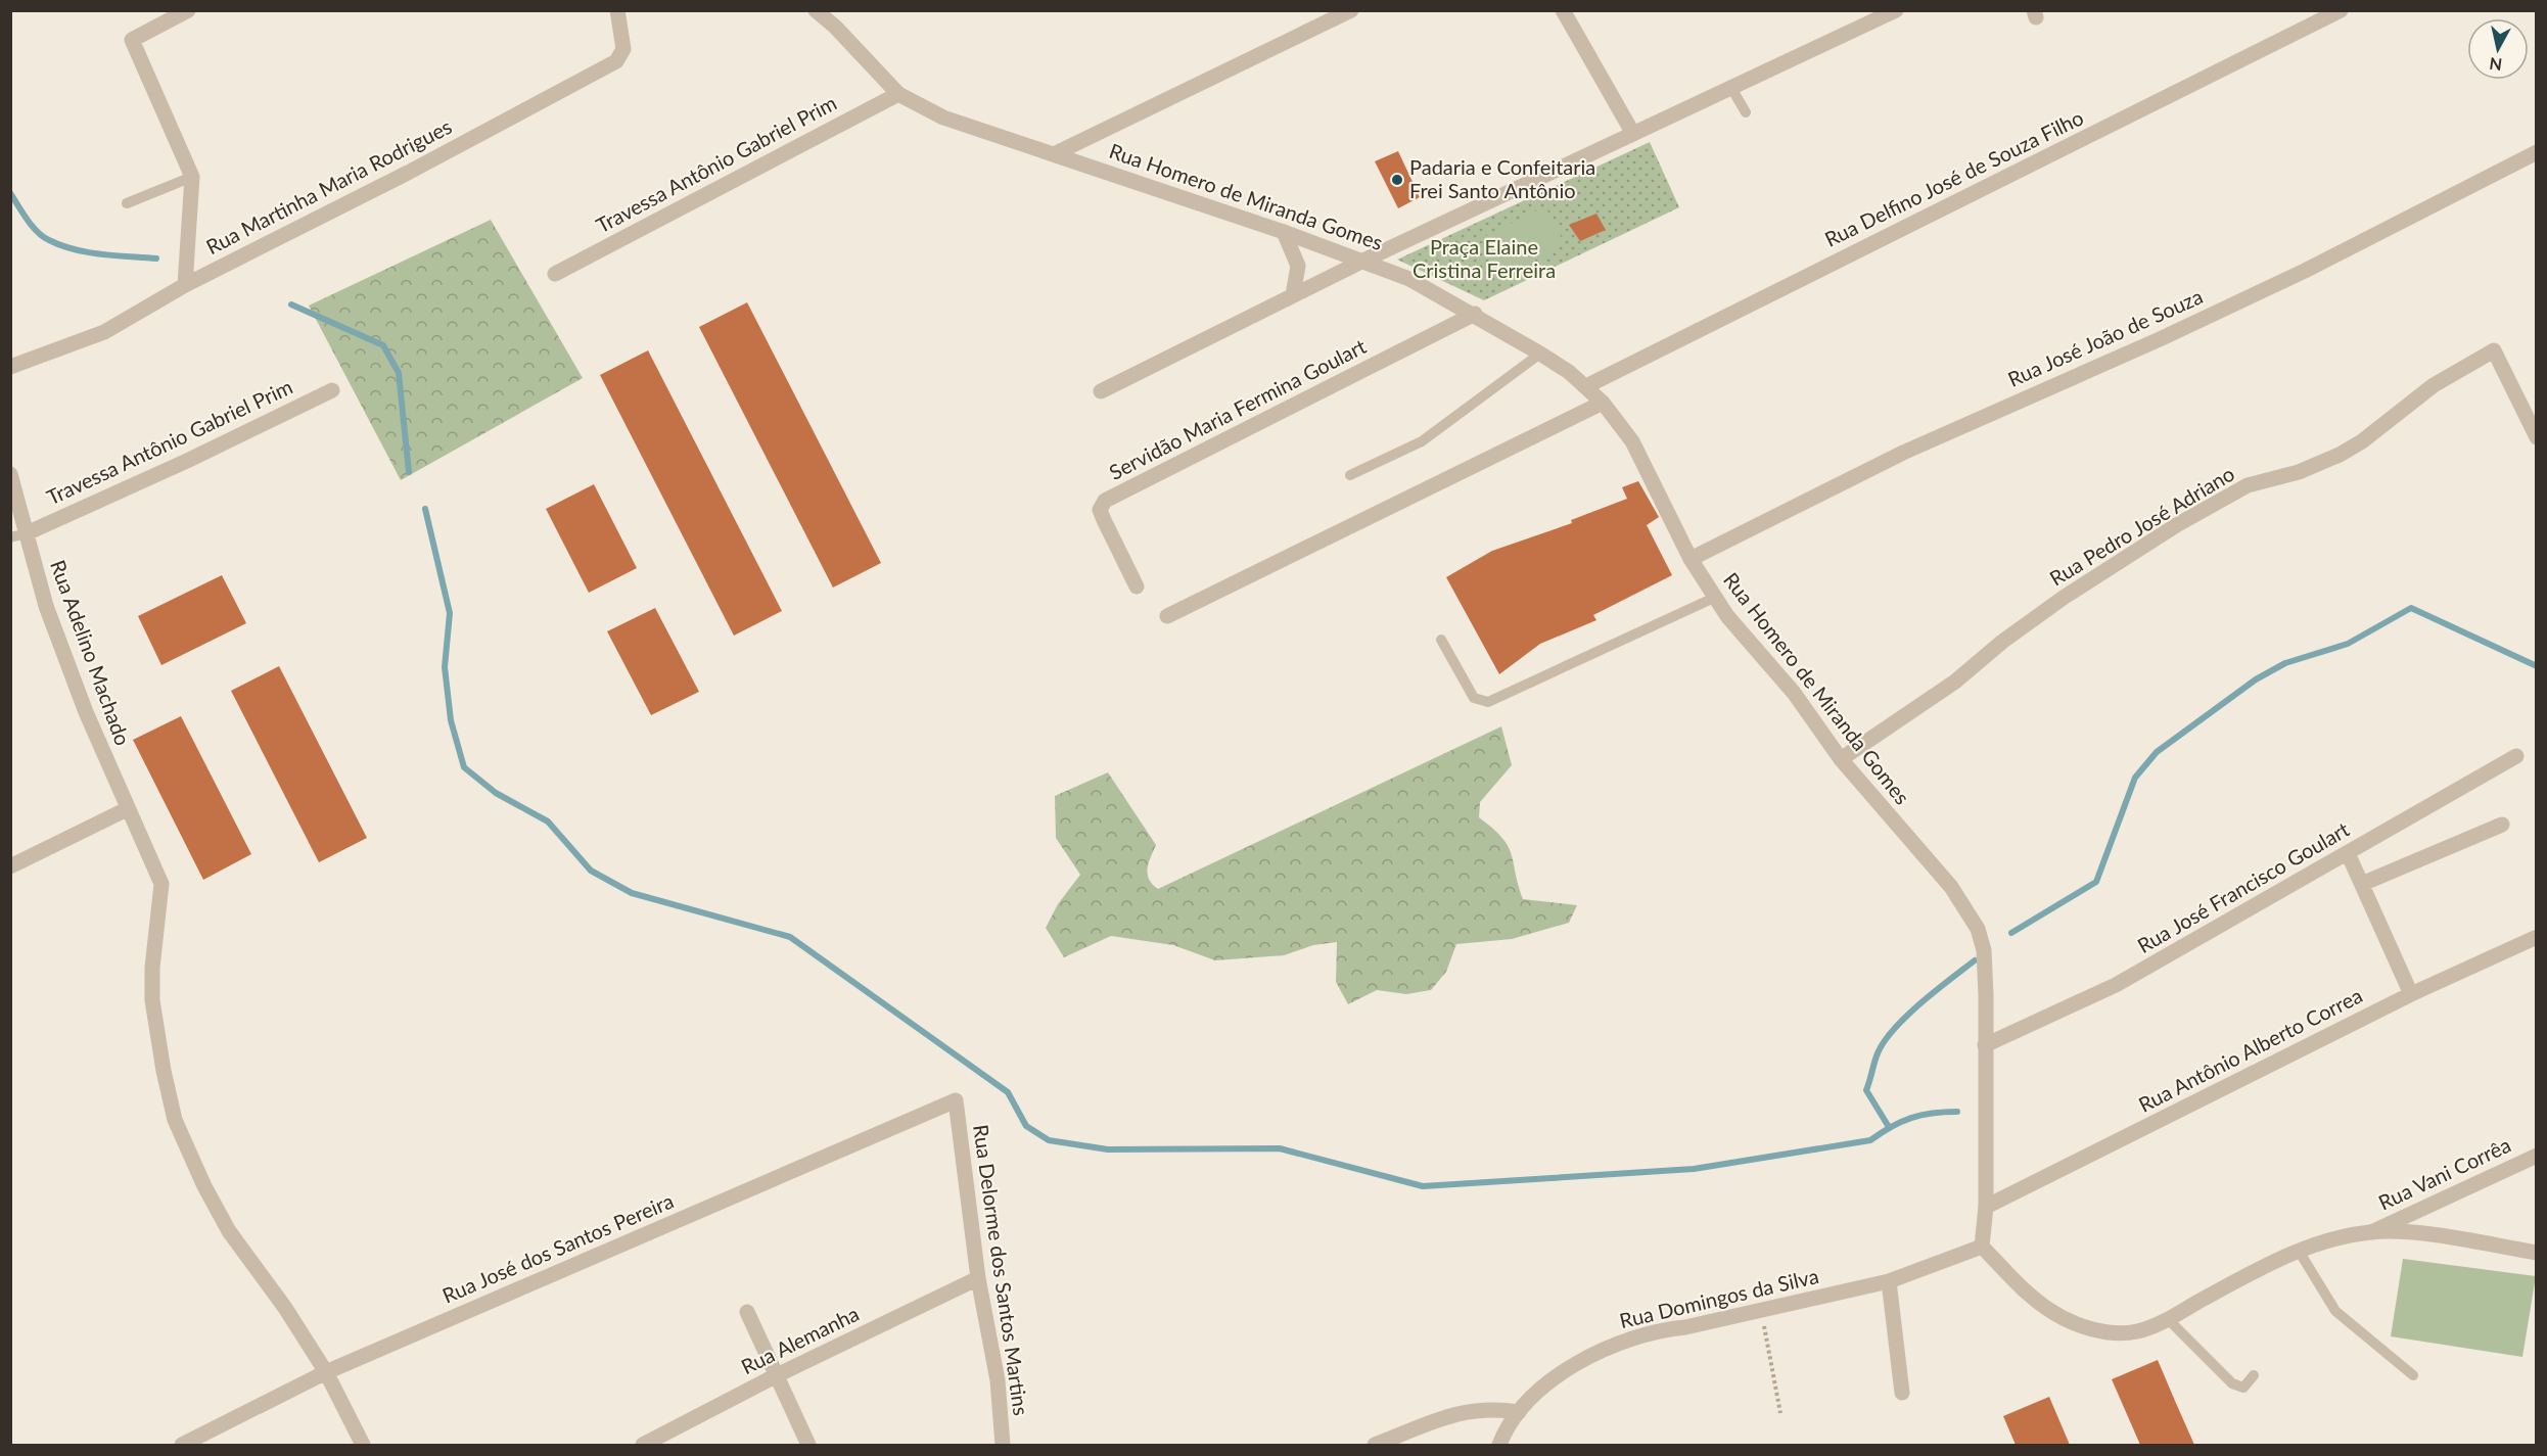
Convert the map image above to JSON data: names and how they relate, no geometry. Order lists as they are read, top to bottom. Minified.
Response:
{"streets":{"street":["Travessa Antônio Gabriel Prim","Rua Delfino José de Souza Filho","Rua Martinha Maria Rodrigues","Rua Homero de Miranda Gomes","Rua José João de Souza","Servidão Maria Fermina Goulart","Rua Pedro José Adriano","Rua Adelino Machado","Rua José Francisco Goulart","Rua Antônio Alberto Correa","Rua Vani Corrêa","Rua José dos Santos Pereira","Rua Delorme dos Santos Martins","Rua Domingos da Silva","Rua Alemanha"]},"crossings":[["Travessa Antônio Gabriel Prim","Rua Homero de Miranda Gomes"],["Travessa Antônio Gabriel Prim","Rua Adelino Machado"],["Rua Delfino José de Souza Filho","Rua Homero de Miranda Gomes"],["Rua Homero de Miranda Gomes","Rua José João de Souza"],["Rua Homero de Miranda Gomes","Servidão Maria Fermina Goulart"],["Rua Homero de Miranda Gomes","Rua Pedro José Adriano"],["Rua Homero de Miranda Gomes","Rua José Francisco Goulart"],["Rua Homero de Miranda Gomes","Rua Antônio Alberto Correa"],["Rua Homero de Miranda Gomes","Rua Domingos da Silva"],["Rua Adelino Machado","Rua José dos Santos Pereira"],["Rua José dos Santos Pereira","Rua Delorme dos Santos Martins"],["Rua Delorme dos Santos Martins","Rua Alemanha"]],"parks":["Praça Elaine Cristina Ferreira"],"places":["Padaria e Confeitaria Frei Santo Antônio"],"north":"bottom"}
